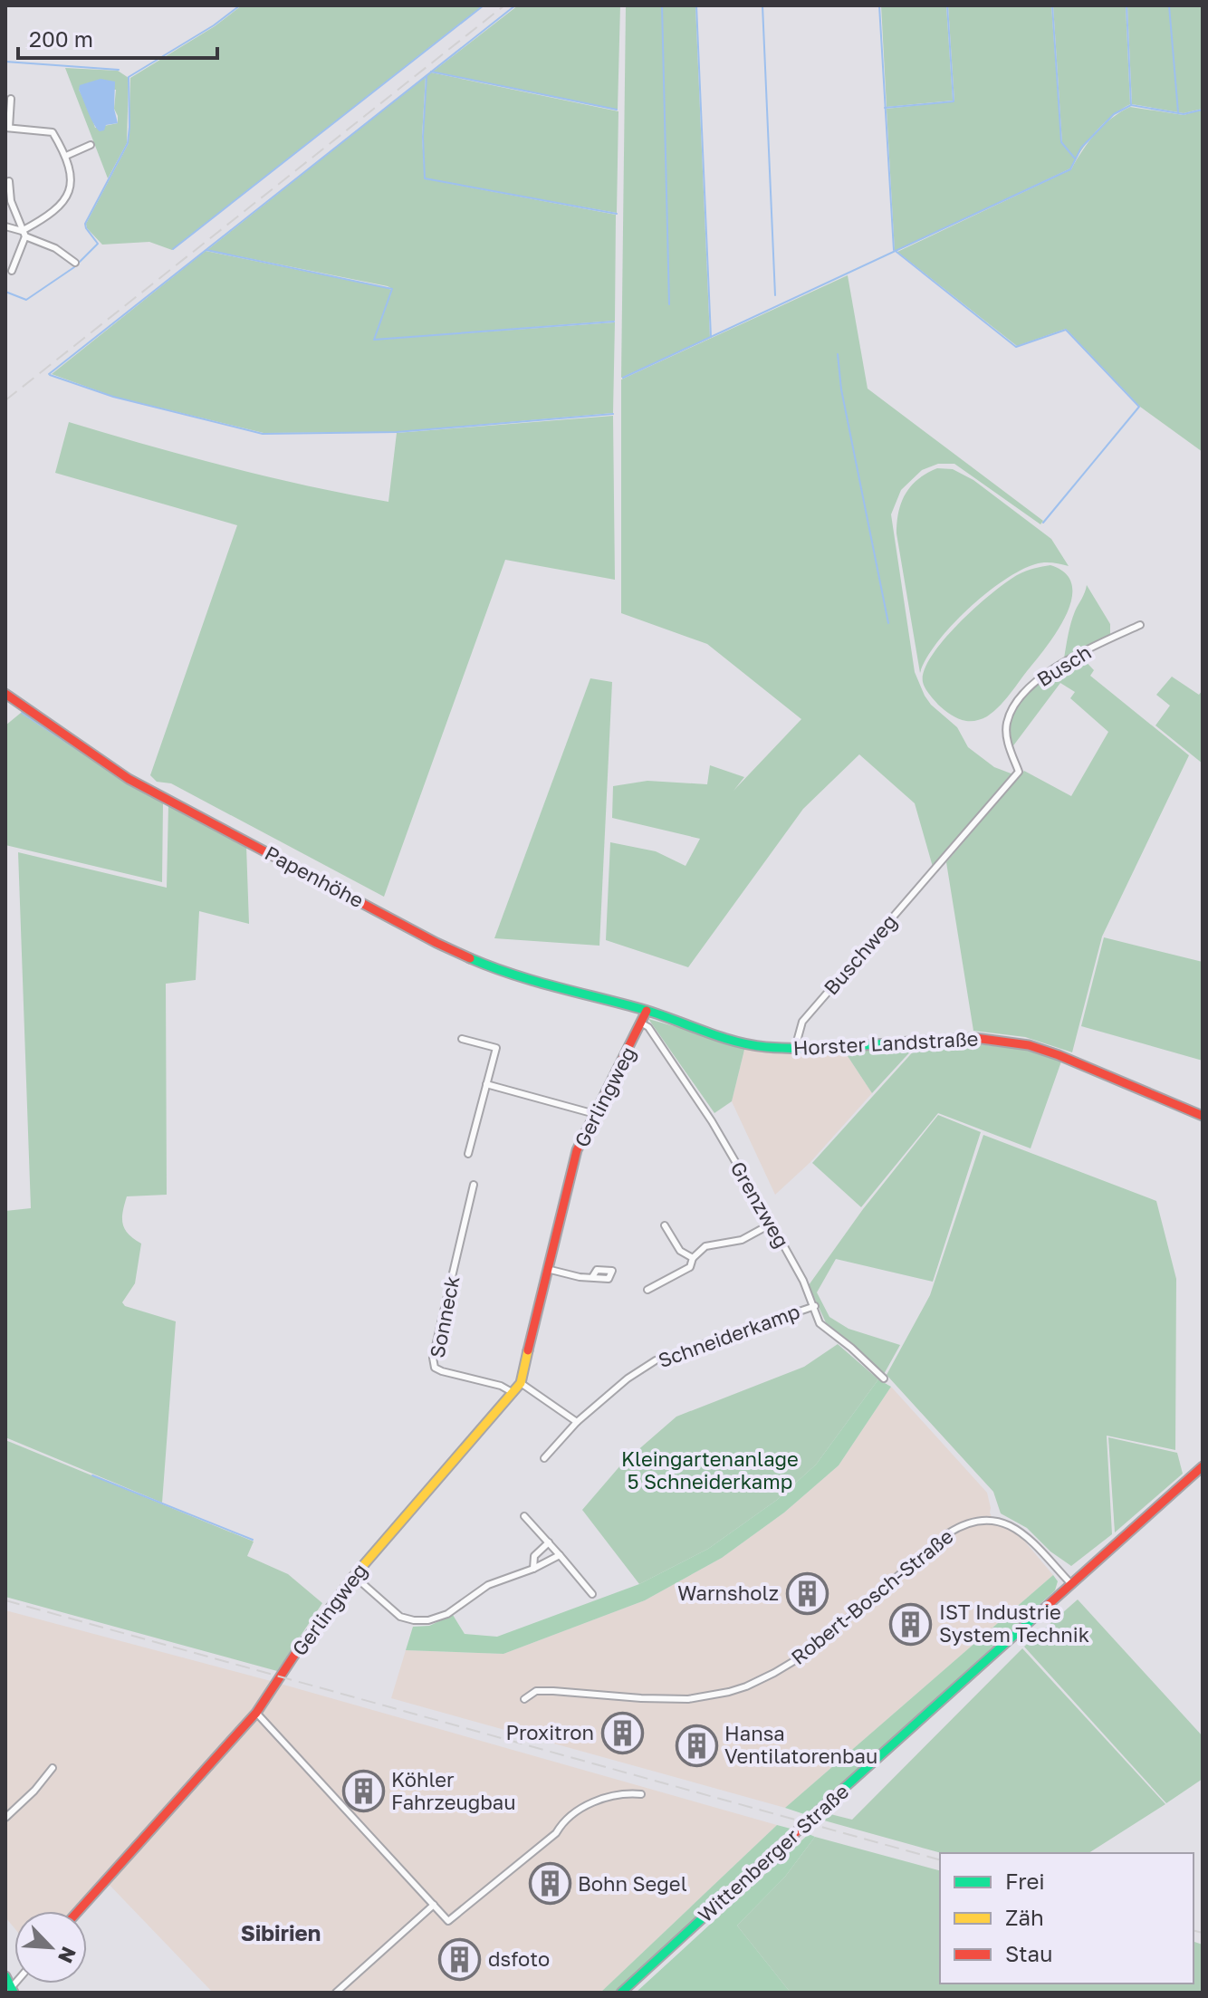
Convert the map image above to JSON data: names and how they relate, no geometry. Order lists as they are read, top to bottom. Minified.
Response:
{"streets":{"main road":["Papenhöhe","Horster Landstraße","Gerlingweg","Wittenberger Straße"],"street":["Busch","Buschweg","Grenzweg","Sonneck","Schneiderkamp","Robert-Bosch-Straße"]},"crossings":[["Busch","Buschweg"],["Papenhöhe","Horster Landstraße"],["Papenhöhe","Gerlingweg"],["Buschweg","Horster Landstraße"],["Horster Landstraße","Gerlingweg"],["Gerlingweg","Grenzweg"],["Gerlingweg","Sonneck"],["Grenzweg","Schneiderkamp"],["Robert-Bosch-Straße","Wittenberger Straße"]],"districts":["Sibirien"],"parks":["Kleingartenanlage 5 Schneiderkamp"],"places":{"building":["Warnsholz","IST Industrie System Technik","Proxitron","Hansa Ventilatorenbau","Köhler Fahrzeugbau","Bohn Segel","dsfoto"]},"legend":["Frei","Zäh","Stau"],"scale_bar":"200 m","north":"bottom right"}
